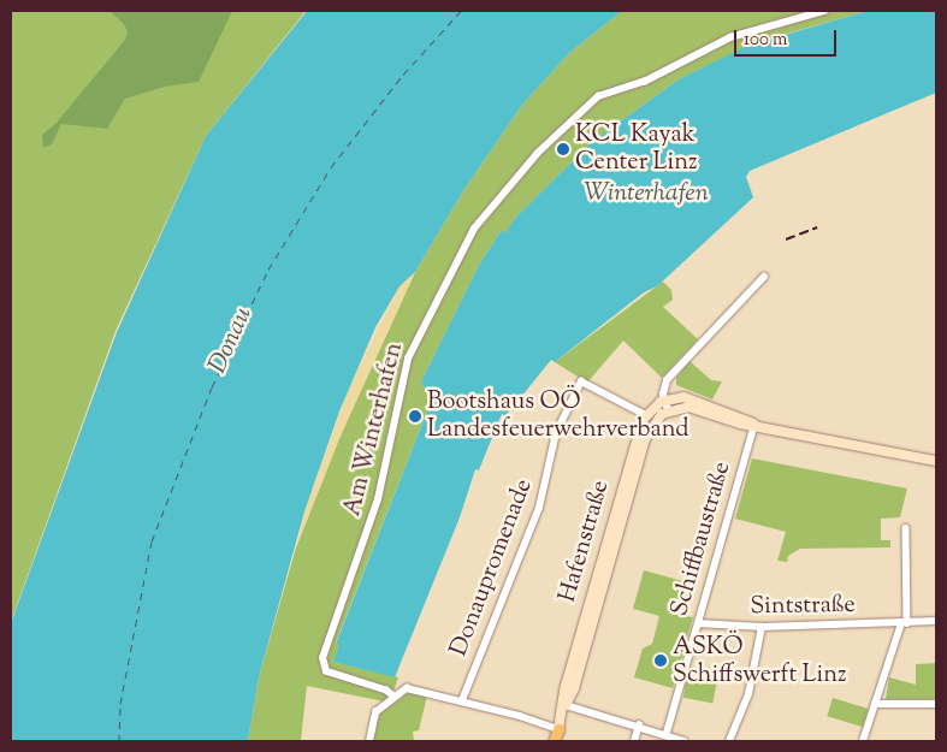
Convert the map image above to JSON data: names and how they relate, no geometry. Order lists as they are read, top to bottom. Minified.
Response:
{"streets":{"main road":["Hafenstraße"],"street":["Am Winterhafen","Schiffbaustraße","Donaupromenade","Sintstraße"]},"crossings":[["Schiffbaustraße","Sintstraße"],["Hafenstraße","Donaupromenade"]],"water":["Winterhafen","Donau"],"places":["KCL Kayak Center Linz","Bootshaus OÖ Landesfeuerwehrverband","ASKÖ Schiffswerft Linz"],"scale_bar":"100 m"}
